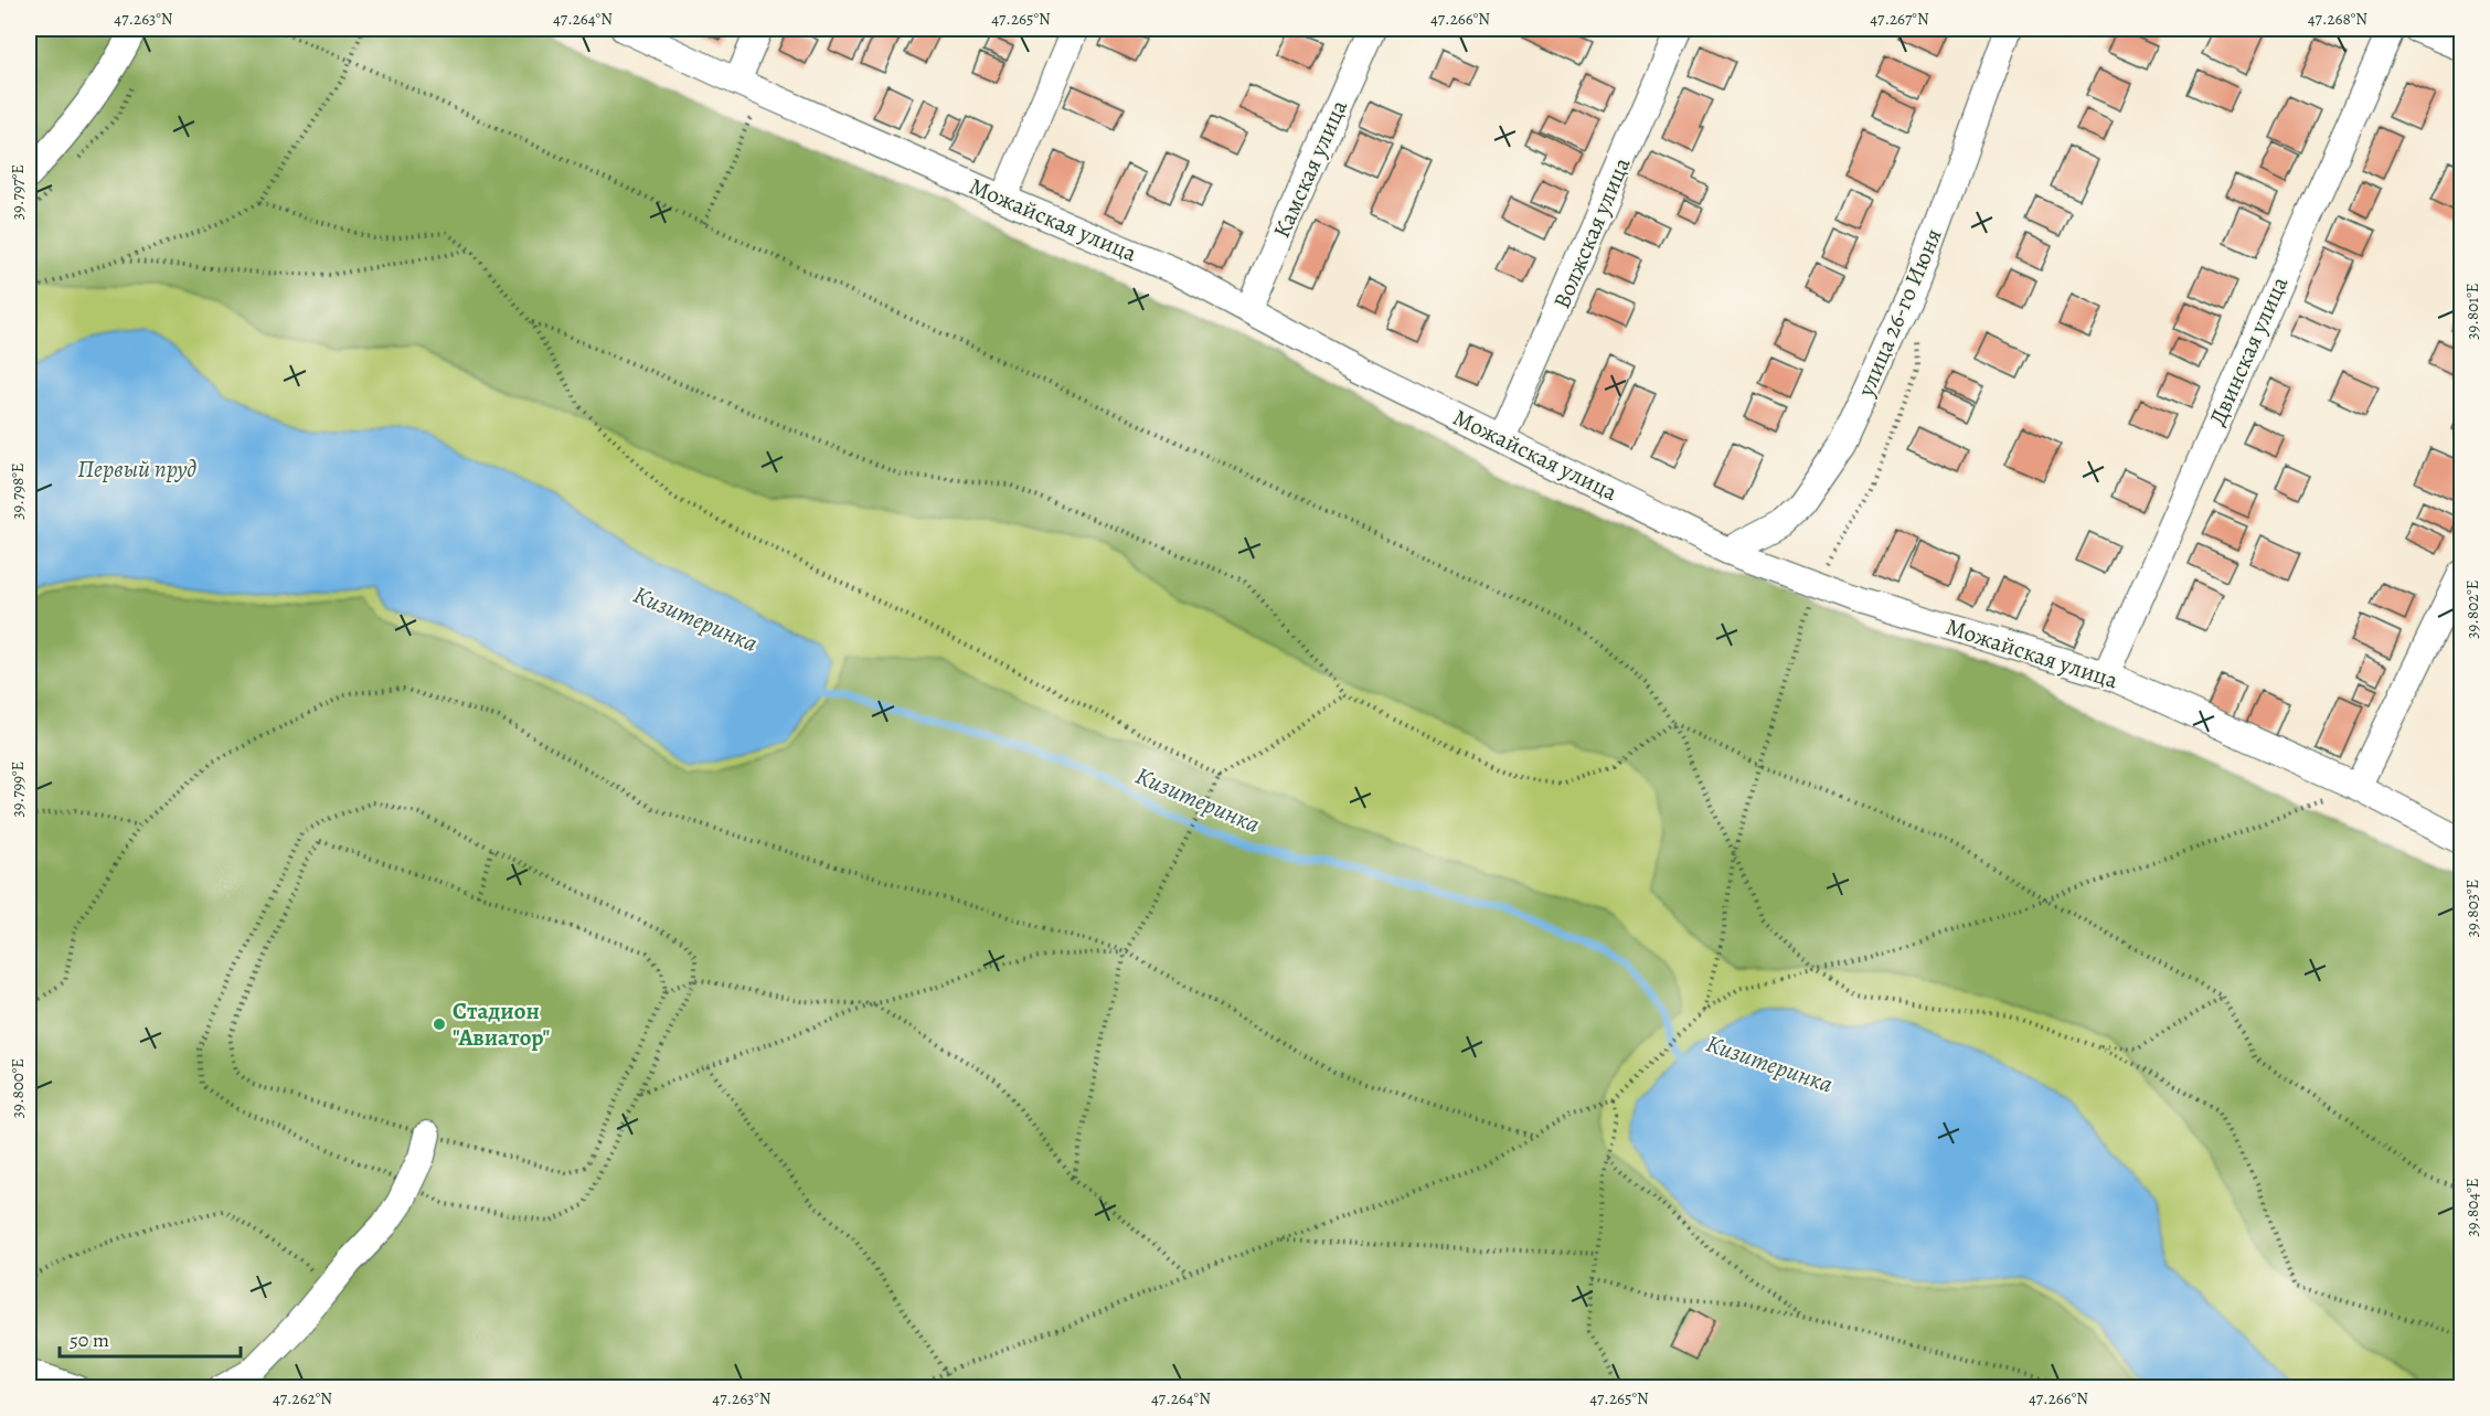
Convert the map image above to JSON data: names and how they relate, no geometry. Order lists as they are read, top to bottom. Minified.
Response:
{"streets":{"street":["Камская улица","Можайская улица","Волжская улица","улица 26-го Июня","Двинская улица"]},"crossings":[["Камская улица","Можайская улица"],["Можайская улица","Волжская улица"],["Можайская улица","улица 26-го Июня"],["Можайская улица","Двинская улица"]],"water":["Первый пруд","Кизитеринка"],"places":["Стадион \"Авиатор\""],"scale_bar":"50 m","coordinates":["47.263°N","47.264°N","47.265°N","47.266°N","47.267°N","47.268°N","39.797°E","39.801°E","39.798°E","39.802°E","39.799°E","39.803°E","39.800°E","39.804°E","47.262°N"]}
